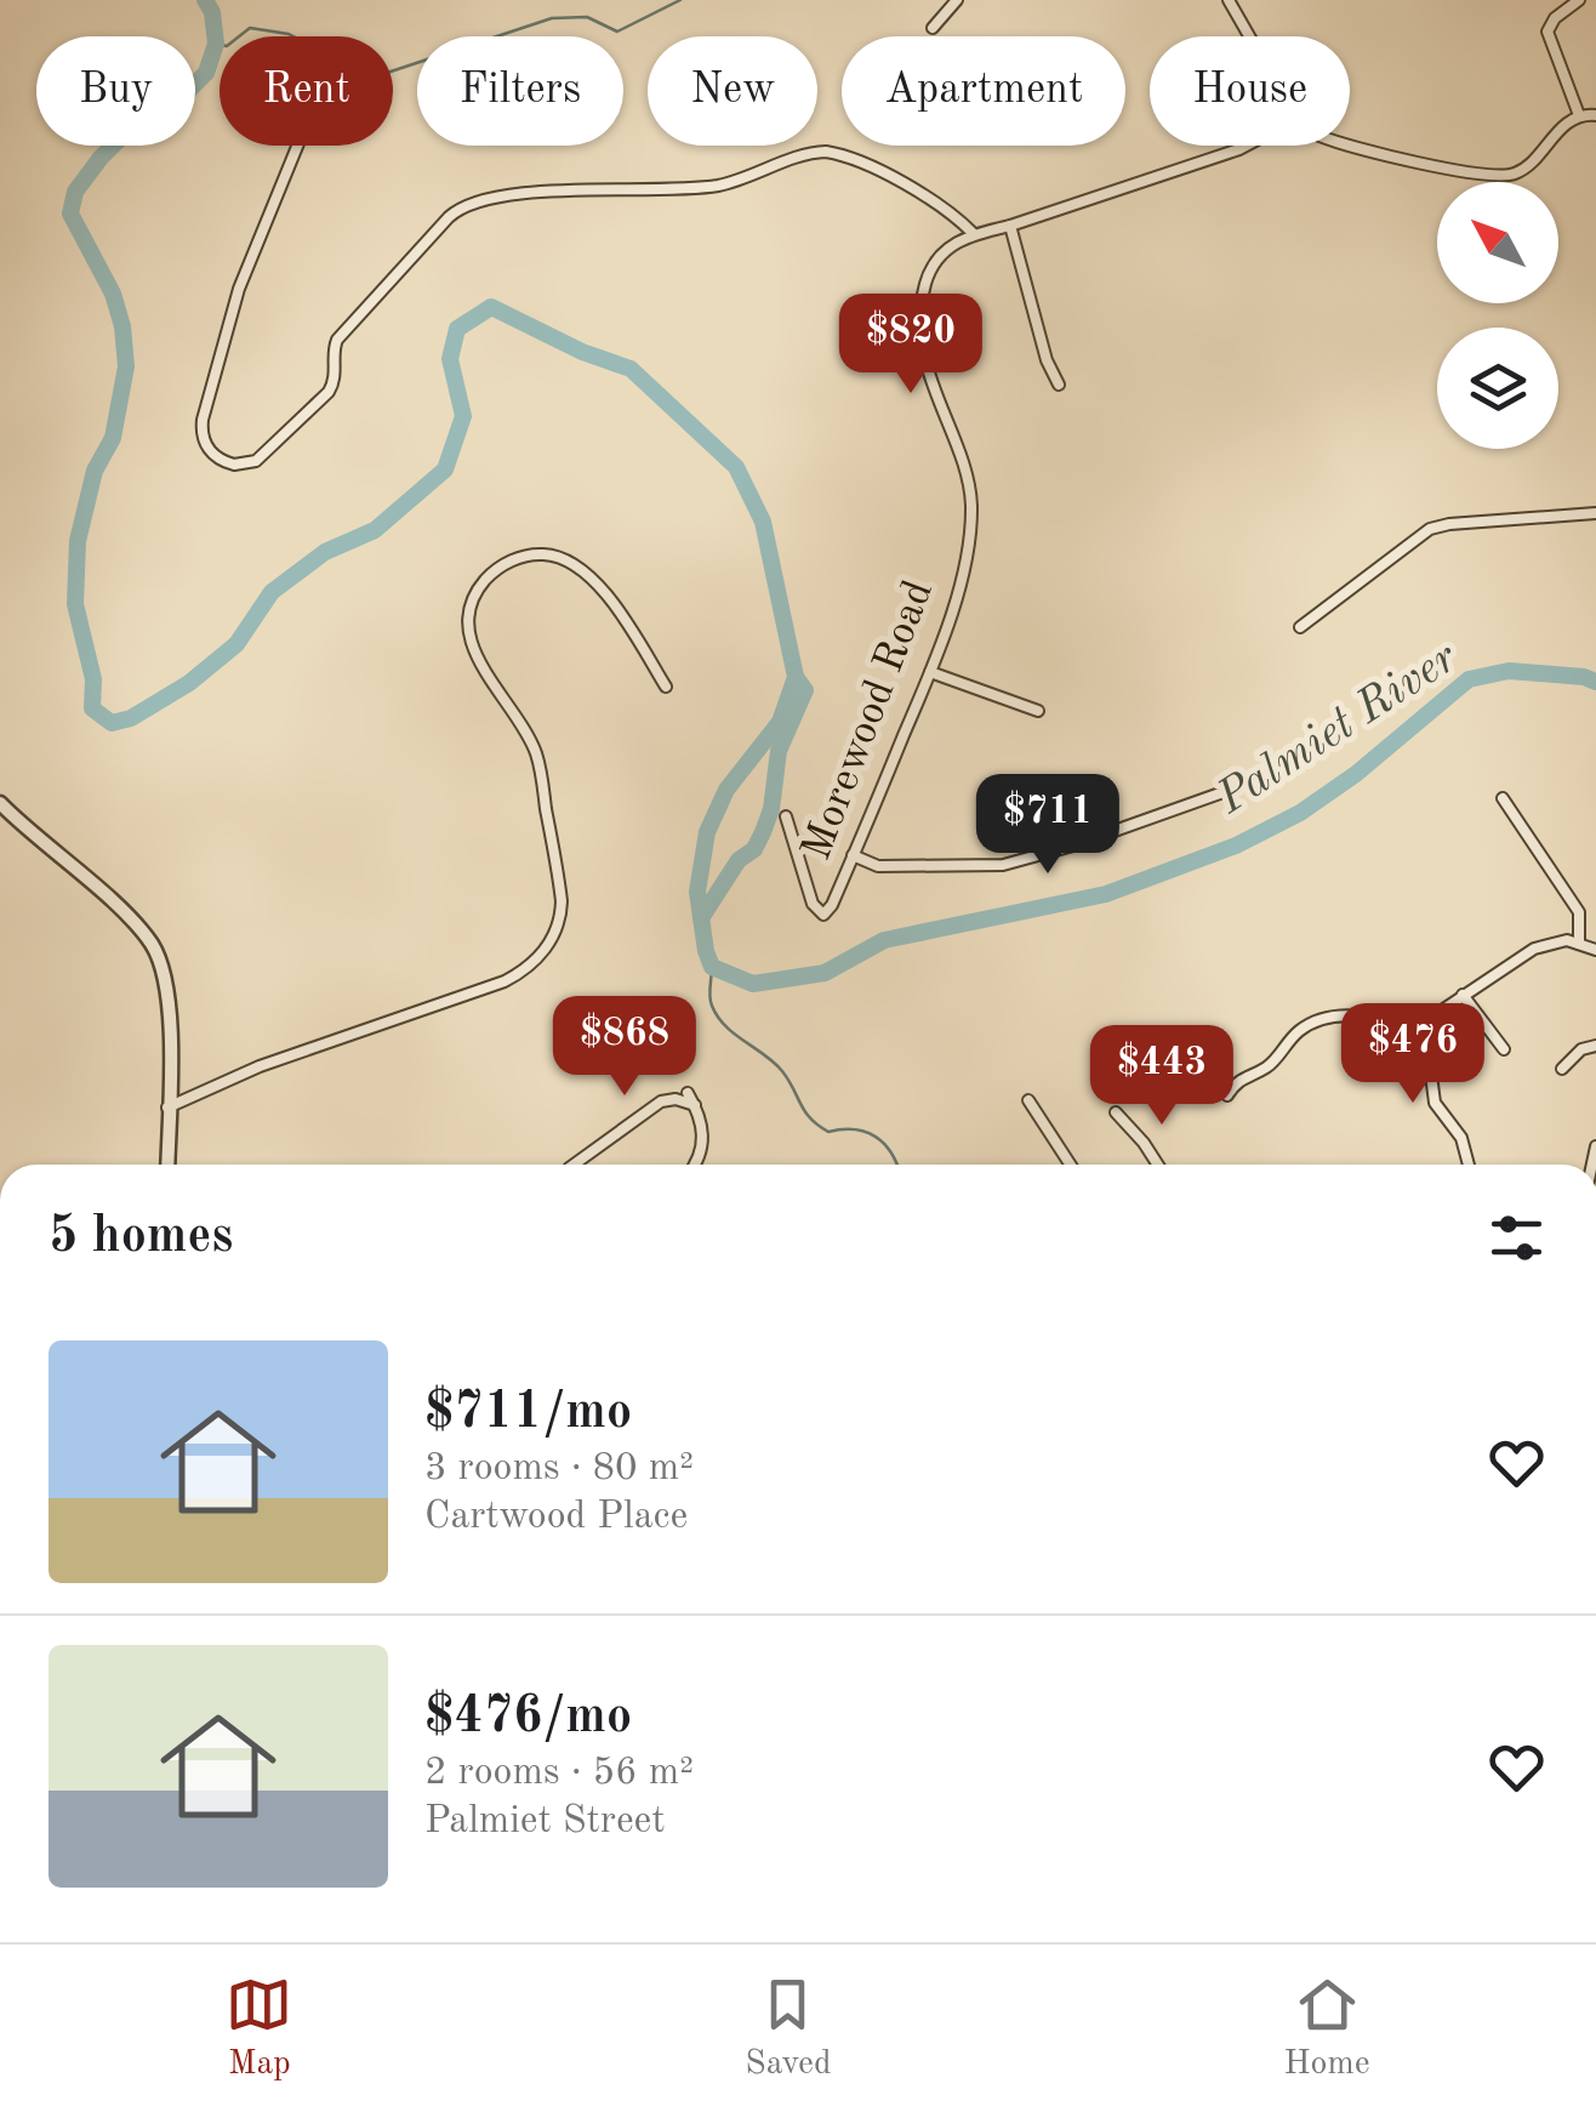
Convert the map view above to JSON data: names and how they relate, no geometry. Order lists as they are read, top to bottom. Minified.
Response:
{"streets":{"street":["Morewood Road"]},"water":["Palmiet River"],"north":"top left","page":{"chip":["Buy","Rent","Filters","New","Apartment","House"],"price":["$820","$711","$868","$476","$443"],"heading":"5 homes","list":[{"name":"$711/mo","note":"3 rooms · 80 m² · Cartwood Place"},{"name":"$476/mo","note":"2 rooms · 56 m² · Palmiet Street"}],"tabs":["Map","Saved","Home"]}}
